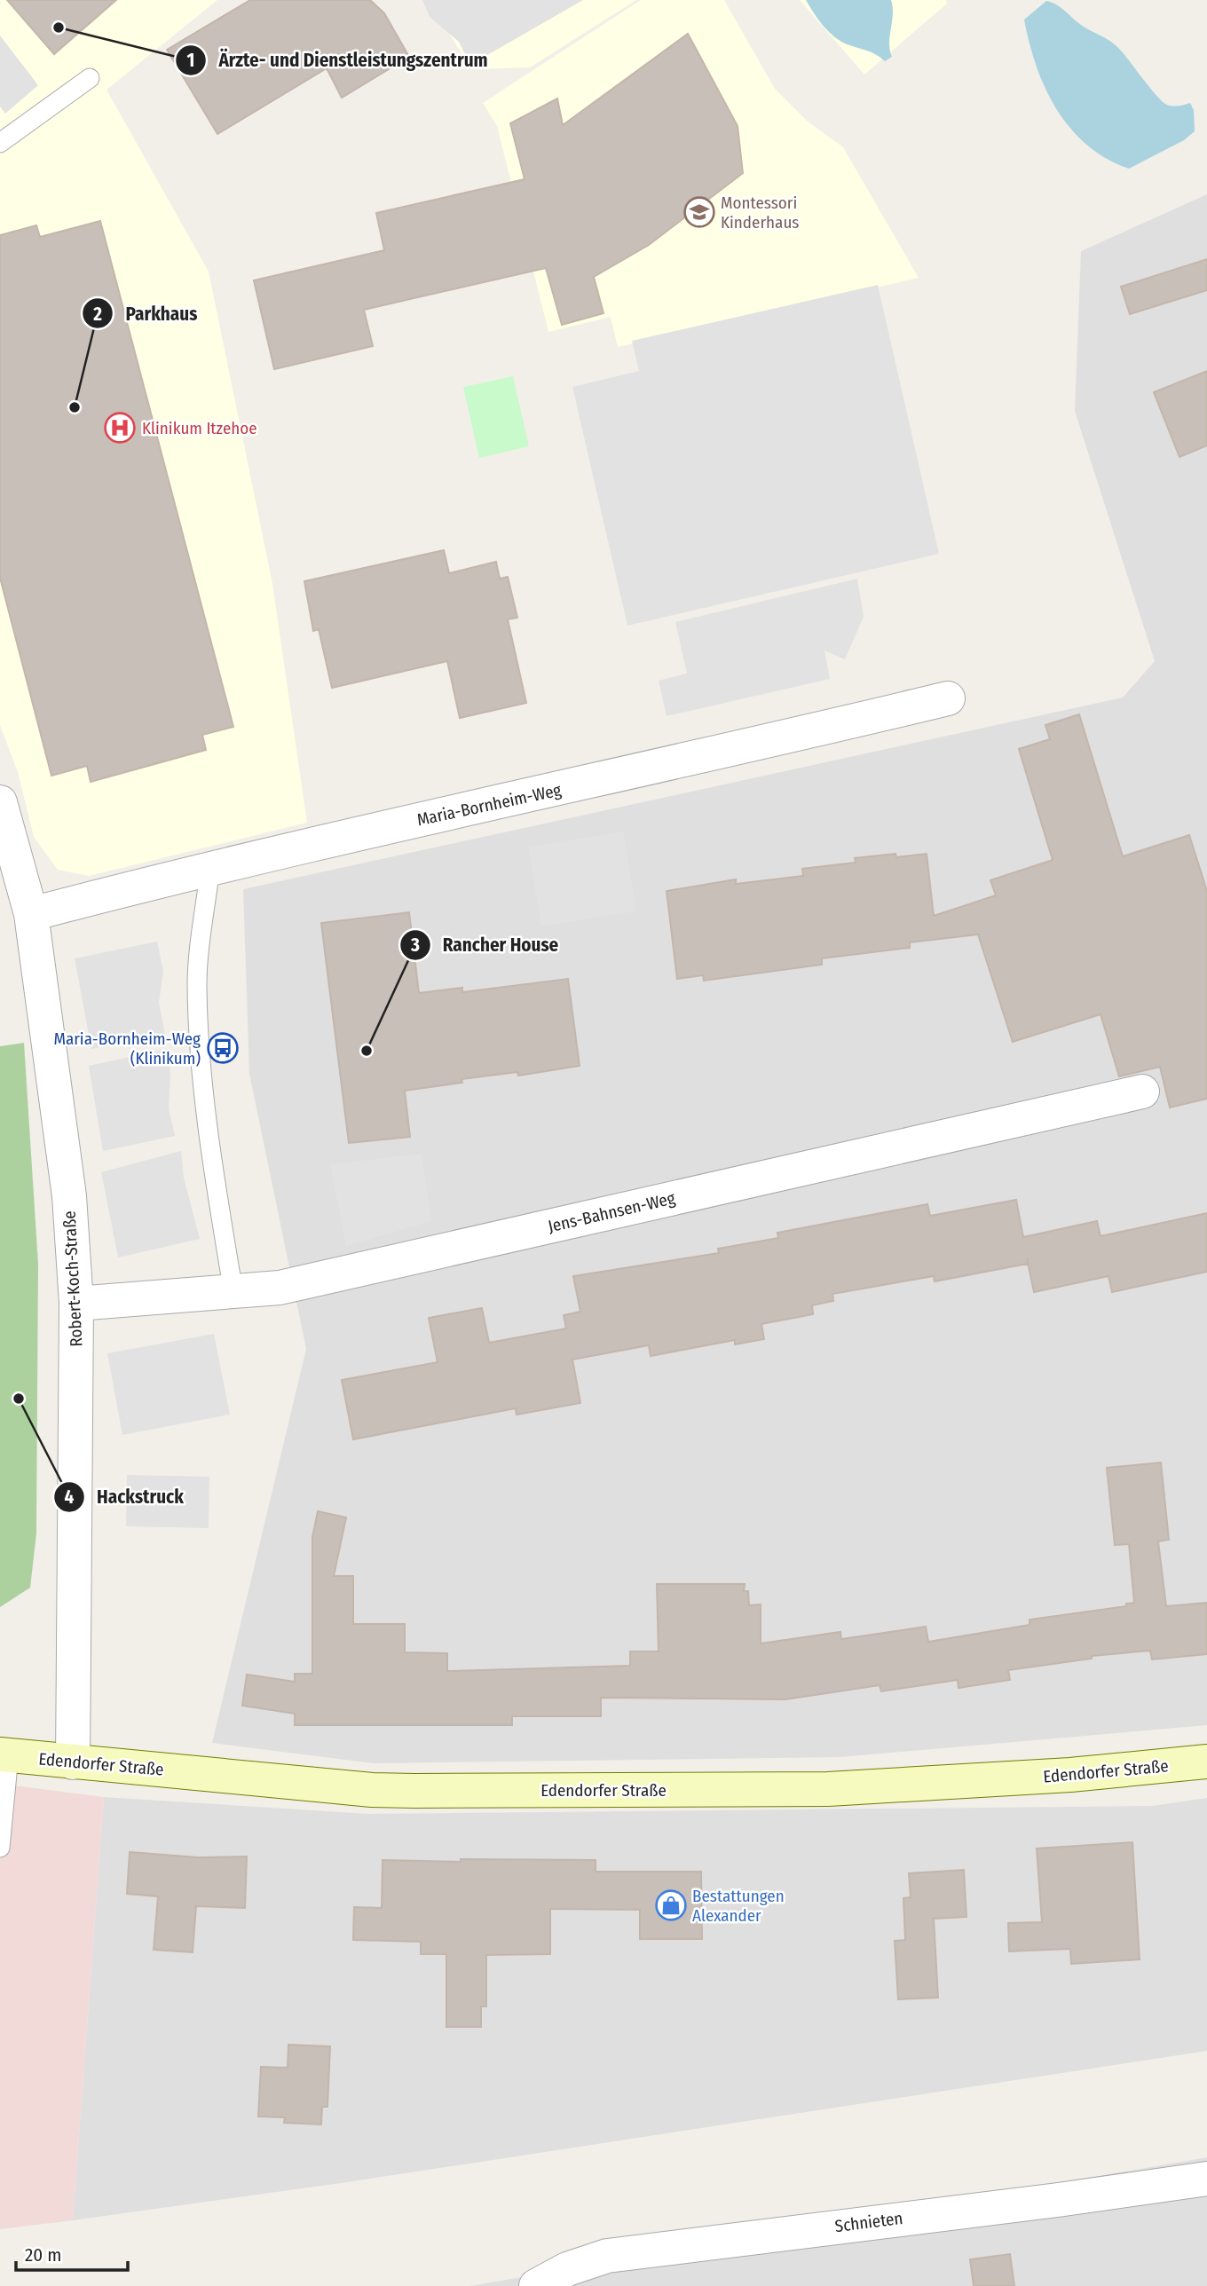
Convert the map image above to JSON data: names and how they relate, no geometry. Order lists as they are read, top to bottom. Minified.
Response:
{"streets":{"street":["Maria-Bornheim-Weg","Jens-Bahnsen-Weg","Robert-Koch-Straße","Edendorfer Straße","Schnieten"]},"crossings":[["Maria-Bornheim-Weg","Robert-Koch-Straße"],["Jens-Bahnsen-Weg","Robert-Koch-Straße"],["Robert-Koch-Straße","Edendorfer Straße"]],"places":{"other":["Ärzte- und Dienstleistungszentrum","Parkhaus","Rancher House","Hackstruck"],"school or university":["Montessori Kinderhaus"],"hospital":["Klinikum Itzehoe"],"bus stop":["Maria-Bornheim-Weg (Klinikum)"],"shop":["Bestattungen Alexander"]},"scale_bar":"20 m"}
